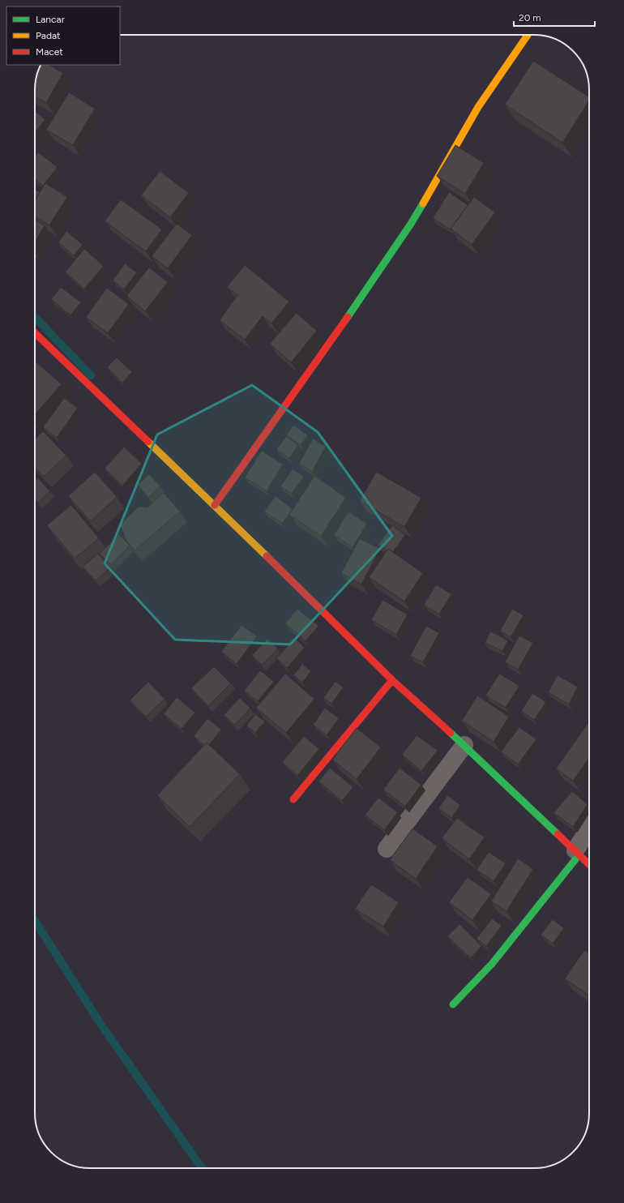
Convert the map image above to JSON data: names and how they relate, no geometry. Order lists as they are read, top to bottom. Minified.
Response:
{"legend":["Lancar","Padat","Macet"],"scale_bar":"20 m"}
